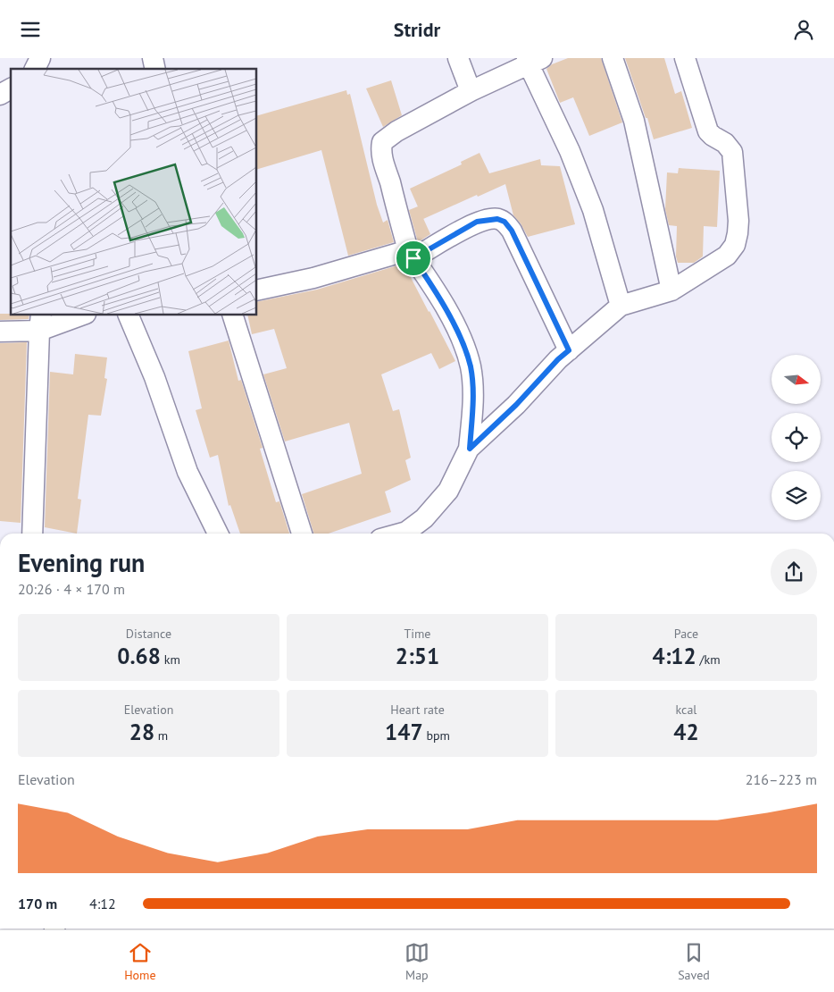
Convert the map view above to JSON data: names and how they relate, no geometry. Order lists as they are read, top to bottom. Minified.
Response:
{"north":"right","page":{"header":"Stridr","heading":["Evening run","20:26 · 4 × 170 m"],"stats":[["Distance","0.68 km"],["Time","2:51"],["Pace","4:12 /km"],["Elevation","28 m"],["Heart rate","147 bpm"],["kcal","42"]],"chart":["Elevation","216–223 m"],"list":[{"name":"170 m","note":"4:12"}],"tabs":["Home","Map","Saved"]}}
